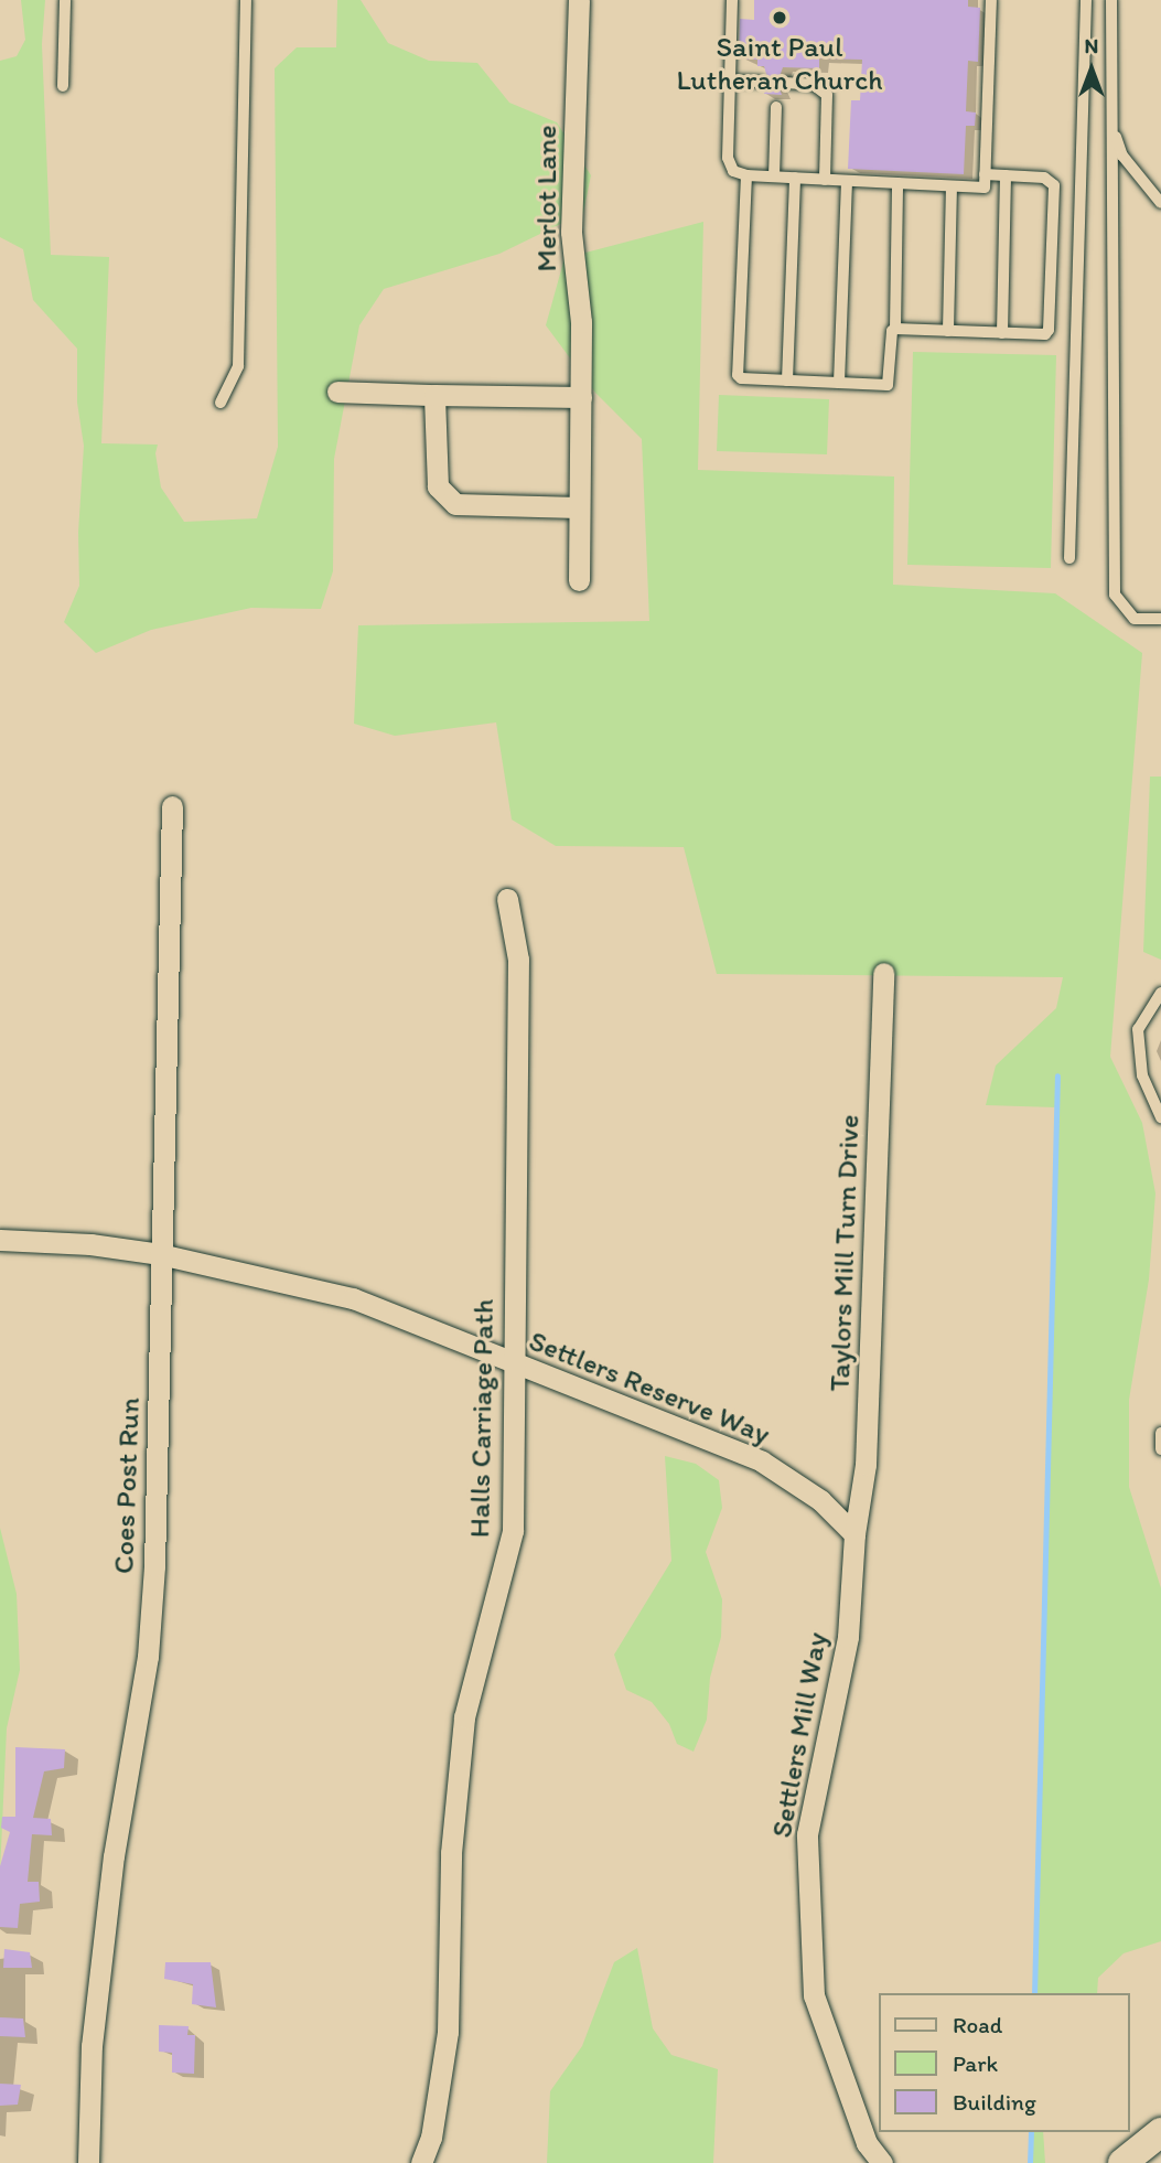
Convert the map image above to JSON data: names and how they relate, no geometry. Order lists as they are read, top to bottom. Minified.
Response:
{"streets":{"street":["Merlot Lane","Taylors Mill Turn Drive","Settlers Reserve Way","Halls Carriage Path","Coes Post Run","Settlers Mill Way"]},"crossings":[["Taylors Mill Turn Drive","Settlers Reserve Way"],["Taylors Mill Turn Drive","Settlers Mill Way"],["Settlers Reserve Way","Halls Carriage Path"],["Settlers Reserve Way","Coes Post Run"],["Settlers Reserve Way","Settlers Mill Way"]],"places":["Saint Paul Lutheran Church"],"legend":["Road","Park","Building"],"north":"top"}
